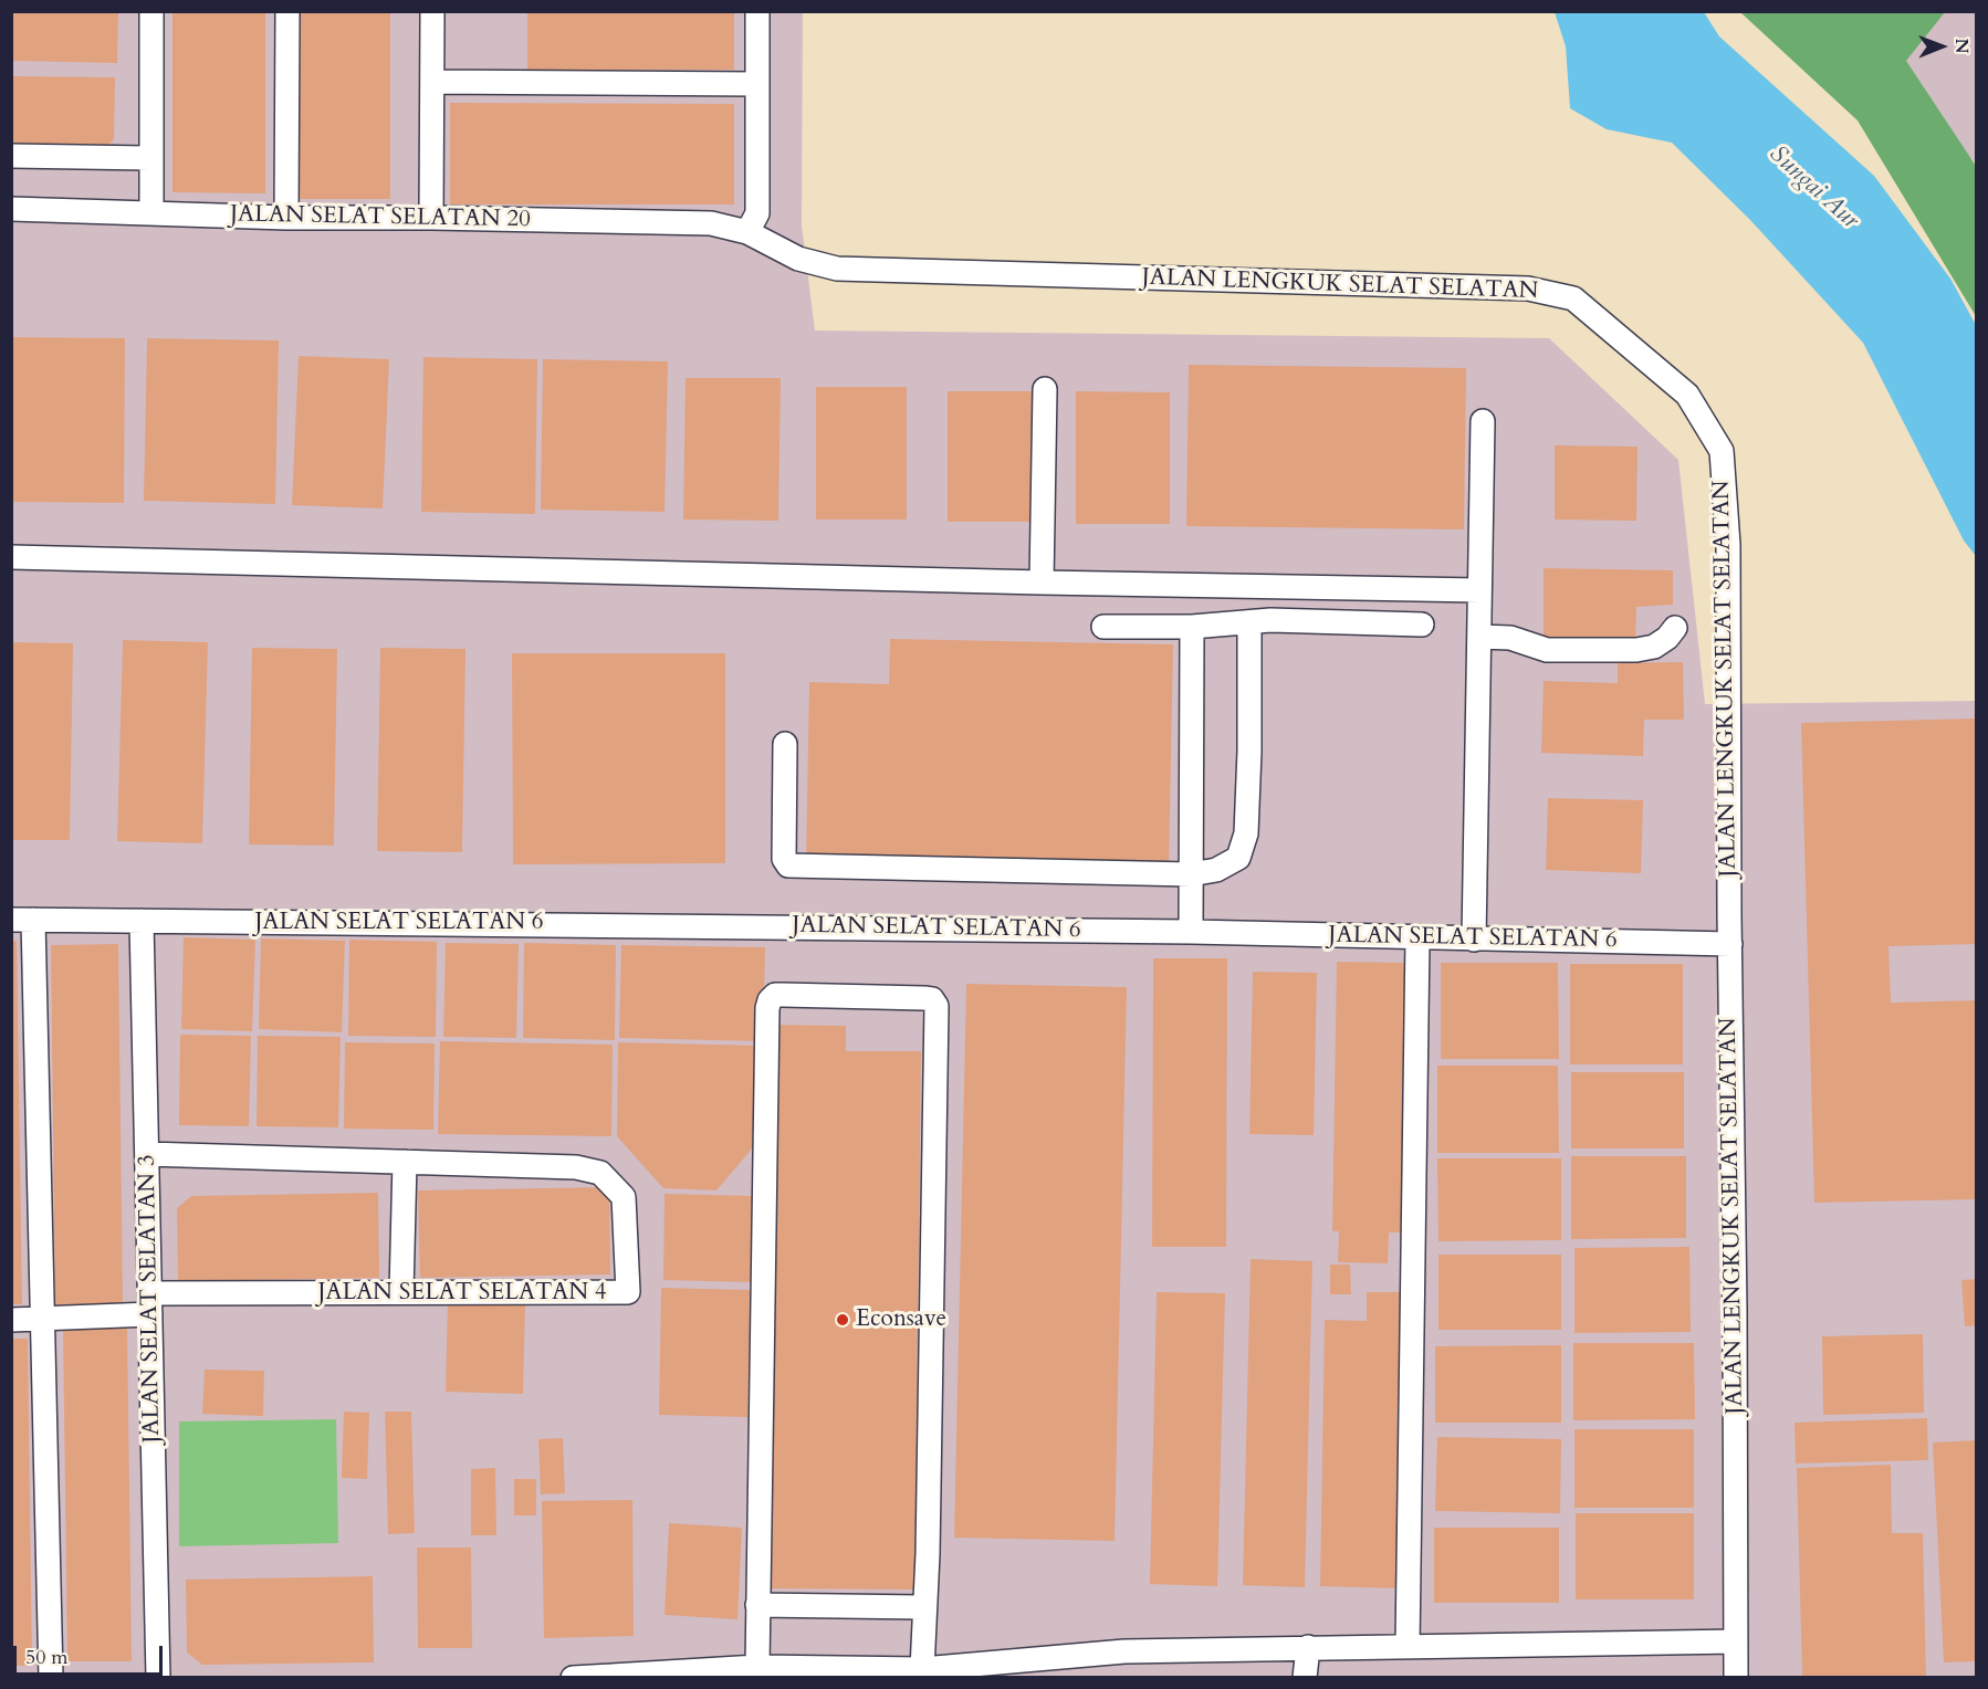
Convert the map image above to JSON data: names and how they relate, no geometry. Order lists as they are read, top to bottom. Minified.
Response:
{"streets":{"street":["JALAN SELAT SELATAN 20","JALAN LENGKUK SELAT SELATAN","JALAN SELAT SELATAN 6","JALAN SELAT SELATAN 4","JALAN SELAT SELATAN 3"]},"crossings":[["JALAN SELAT SELATAN 20","JALAN LENGKUK SELAT SELATAN"],["JALAN LENGKUK SELAT SELATAN","JALAN SELAT SELATAN 6"],["JALAN SELAT SELATAN 6","JALAN SELAT SELATAN 3"],["JALAN SELAT SELATAN 4","JALAN SELAT SELATAN 3"]],"water":["Sungai Aur"],"places":["Econsave"],"scale_bar":"50 m","north":"right"}
